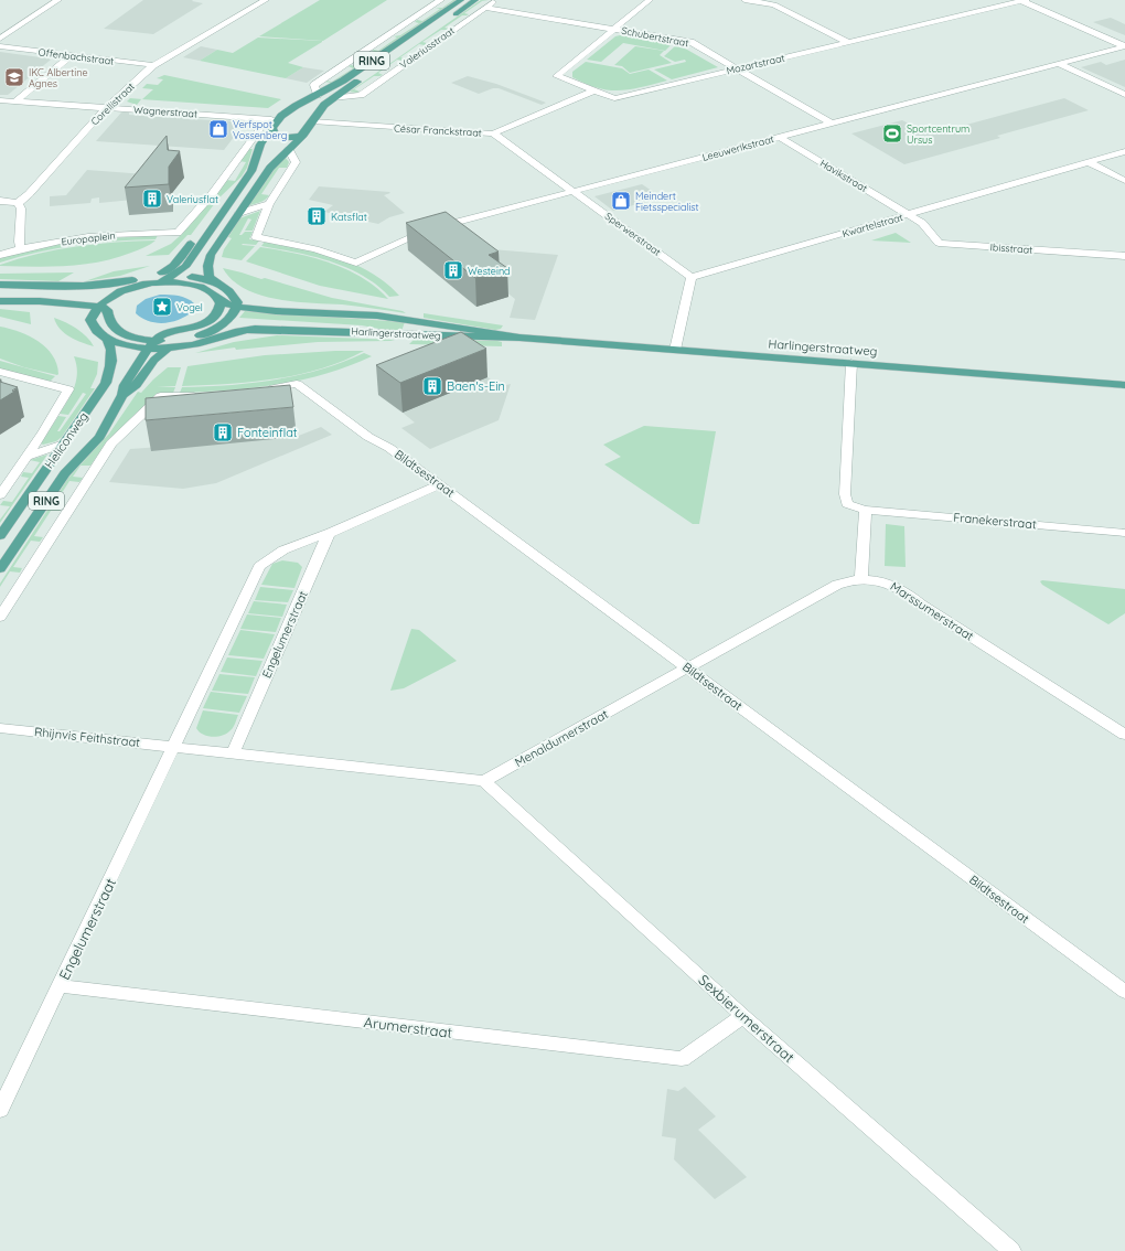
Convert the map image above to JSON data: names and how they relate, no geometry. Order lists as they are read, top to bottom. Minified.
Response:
{"streets":{"main road":["Valeriusstraat","RING","Harlingerstraatweg","Heliconweg"],"street":["Schubertstraat","Offenbachstraat","Mozartstraat","Corellistraat","Wagnerstraat","César Franckstraat","Leeuwerikstraat","Havikstraat","Kwartelstraat","Sperwerstraat","Europaplein","Ibisstraat","Bildtsestraat","Franekerstraat","Marssumerstraat","Engelumerstraat","Rhijnvis Feithstraat","Menaldumerstraat","Sexbierumerstraat","Arumerstraat"]},"crossings":[["Schubertstraat","Valeriusstraat"],["Schubertstraat","Mozartstraat"],["Schubertstraat","Leeuwerikstraat"],["Valeriusstraat","Wagnerstraat"],["Valeriusstraat","César Franckstraat"],["Offenbachstraat","Corellistraat"],["Corellistraat","Wagnerstraat"],["Wagnerstraat","Europaplein"],["César Franckstraat","Leeuwerikstraat"],["César Franckstraat","Sperwerstraat"],["Leeuwerikstraat","Havikstraat"],["Leeuwerikstraat","Sperwerstraat"],["Havikstraat","Kwartelstraat"],["Havikstraat","Ibisstraat"],["Kwartelstraat","Sperwerstraat"],["Kwartelstraat","Ibisstraat"],["Harlingerstraatweg","Heliconweg"],["Bildtsestraat","Engelumerstraat"],["Bildtsestraat","Menaldumerstraat"],["Marssumerstraat","Menaldumerstraat"],["Engelumerstraat","Rhijnvis Feithstraat"],["Engelumerstraat","Arumerstraat"],["Menaldumerstraat","Sexbierumerstraat"],["Sexbierumerstraat","Arumerstraat"]],"places":{"school or university":["IKC Albertine Agnes"],"shop":["Verfspot Vossenberg","Meindert Fietsspecialist"],"sports":["Sportcentrum Ursus"],"building":["Valeriusflat","Katsflat","Westeind","Baen's-Ein","Fonteinflat"],"place":["Vogel"]}}
